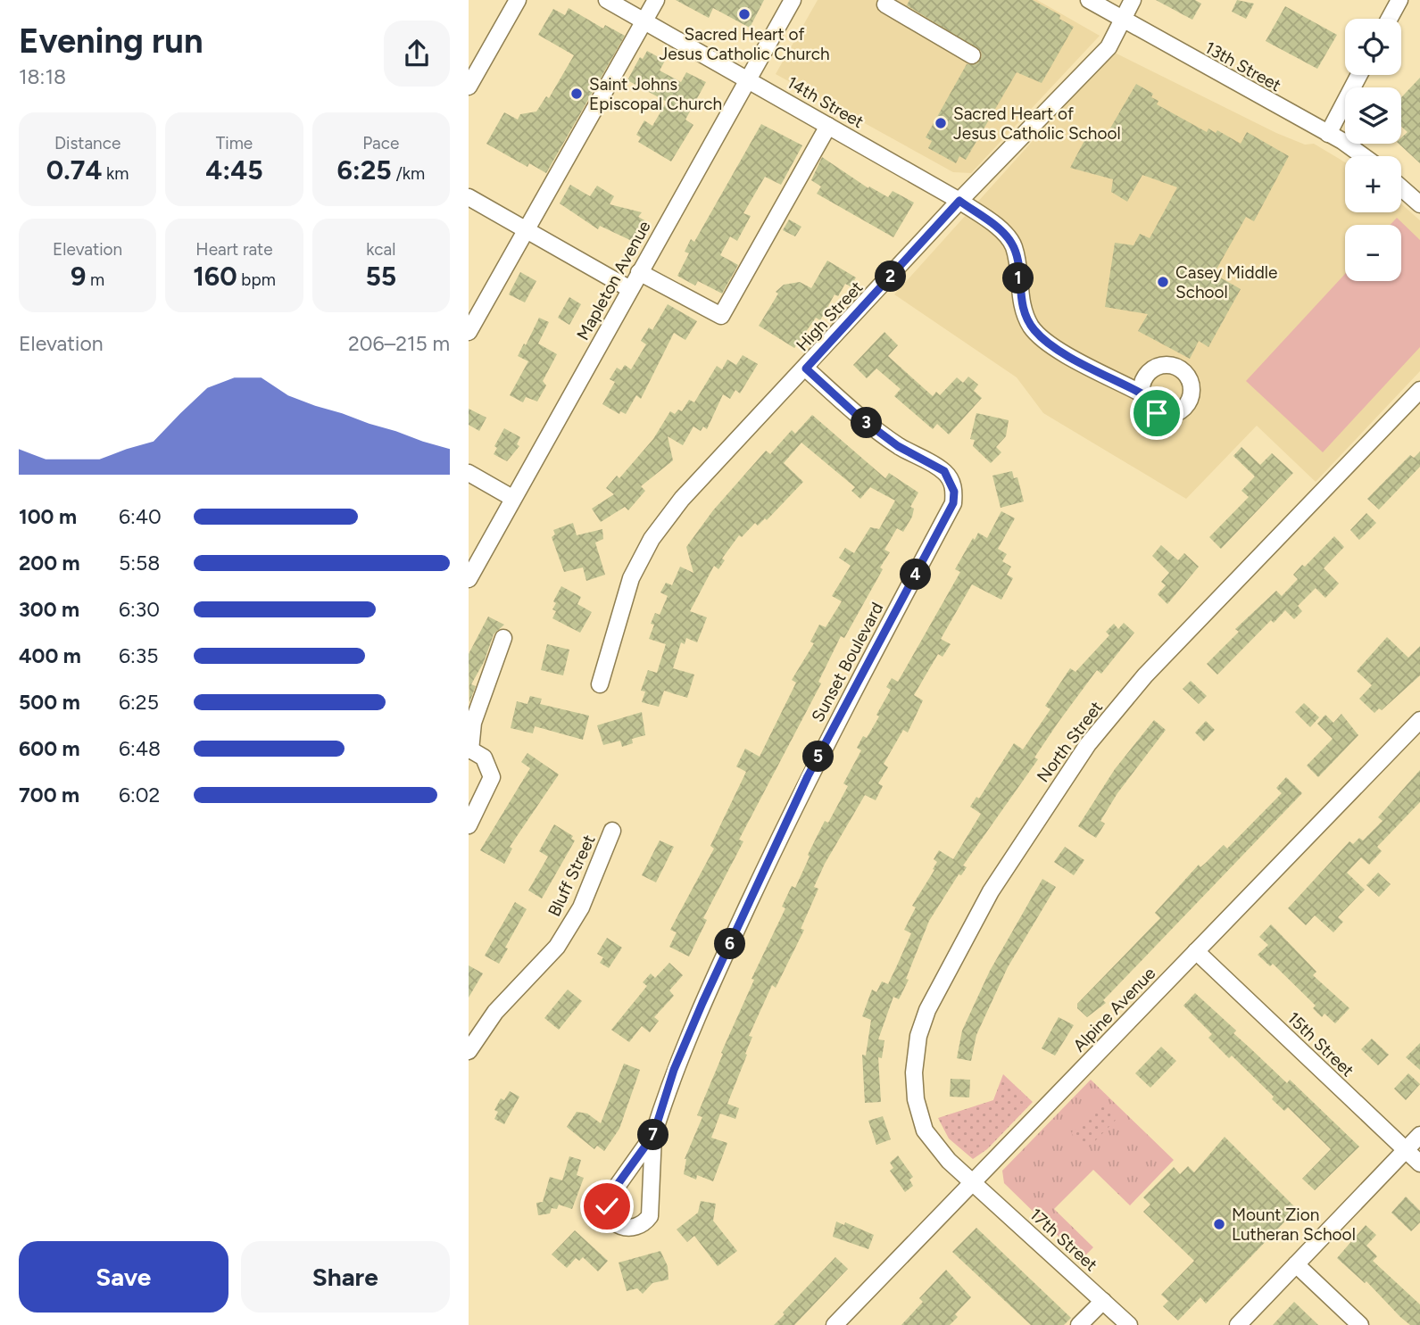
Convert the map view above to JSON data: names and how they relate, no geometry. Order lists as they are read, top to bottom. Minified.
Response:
{"streets":{"street":["13th Street","14th Street","Mapleton Avenue","High Street","Sunset Boulevard","North Street","Bluff Street","Alpine Avenue","15th Street","17th Street"]},"crossings":[["13th Street","High Street"],["14th Street","Mapleton Avenue"],["14th Street","High Street"],["High Street","Sunset Boulevard"],["North Street","Alpine Avenue"],["North Street","17th Street"],["Alpine Avenue","15th Street"],["Alpine Avenue","17th Street"]],"places":["Sacred Heart of Jesus Catholic Church","Saint Johns Episcopal Church","Sacred Heart of Jesus Catholic School","Casey Middle School","Mount Zion Lutheran School"],"page":{"heading":["Evening run","18:18"],"map_buttons":["+","−"],"stats":[["Distance","0.74 km"],["Time","4:45"],["Pace","6:25 /km"],["Elevation","9 m"],["Heart rate","160 bpm"],["kcal","55"]],"pins":["2","1","3","4","5","6","7"],"chart":["Elevation","206–215 m"],"list":[{"name":"100 m","note":"6:40"},{"name":"200 m","note":"5:58"},{"name":"300 m","note":"6:30"},{"name":"400 m","note":"6:35"},{"name":"500 m","note":"6:25"},{"name":"600 m","note":"6:48"},{"name":"700 m","note":"6:02"}],"buttons":["Save","Share"]}}
